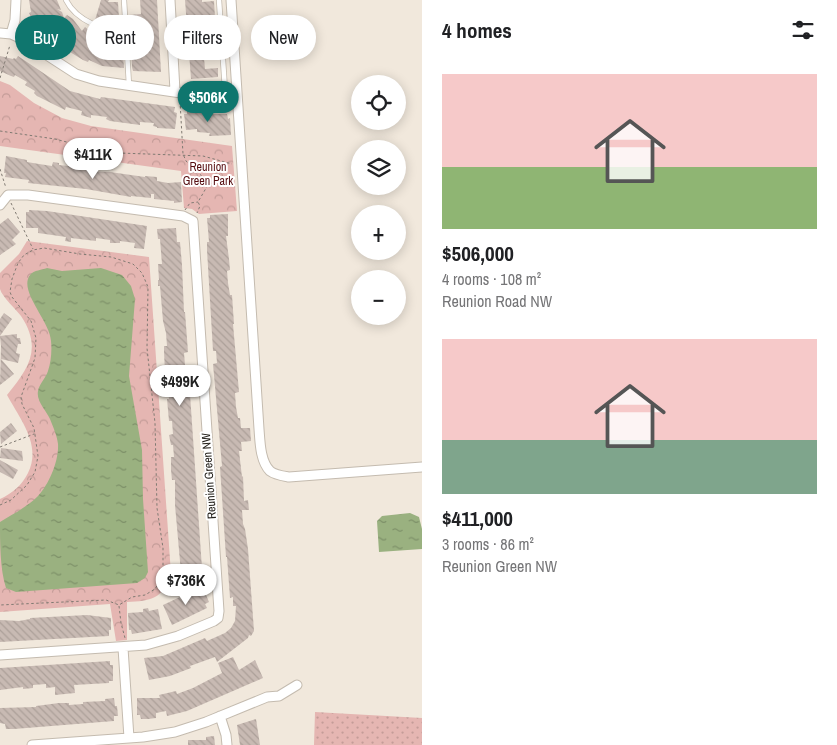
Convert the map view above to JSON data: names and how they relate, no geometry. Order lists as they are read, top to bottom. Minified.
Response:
{"streets":{"street":["Reunion Green NW"]},"parks":["Reunion Green Park"],"page":{"heading":"4 homes","chip":["Buy","Rent","Filters","New"],"list":[{"name":"$506,000","note":"4 rooms · 108 m² · Reunion Road NW"},{"name":"$411,000","note":"3 rooms · 86 m² · Reunion Green NW"}],"map_buttons":["+","−"],"price":["$506K","$411K","$499K","$736K"]}}
